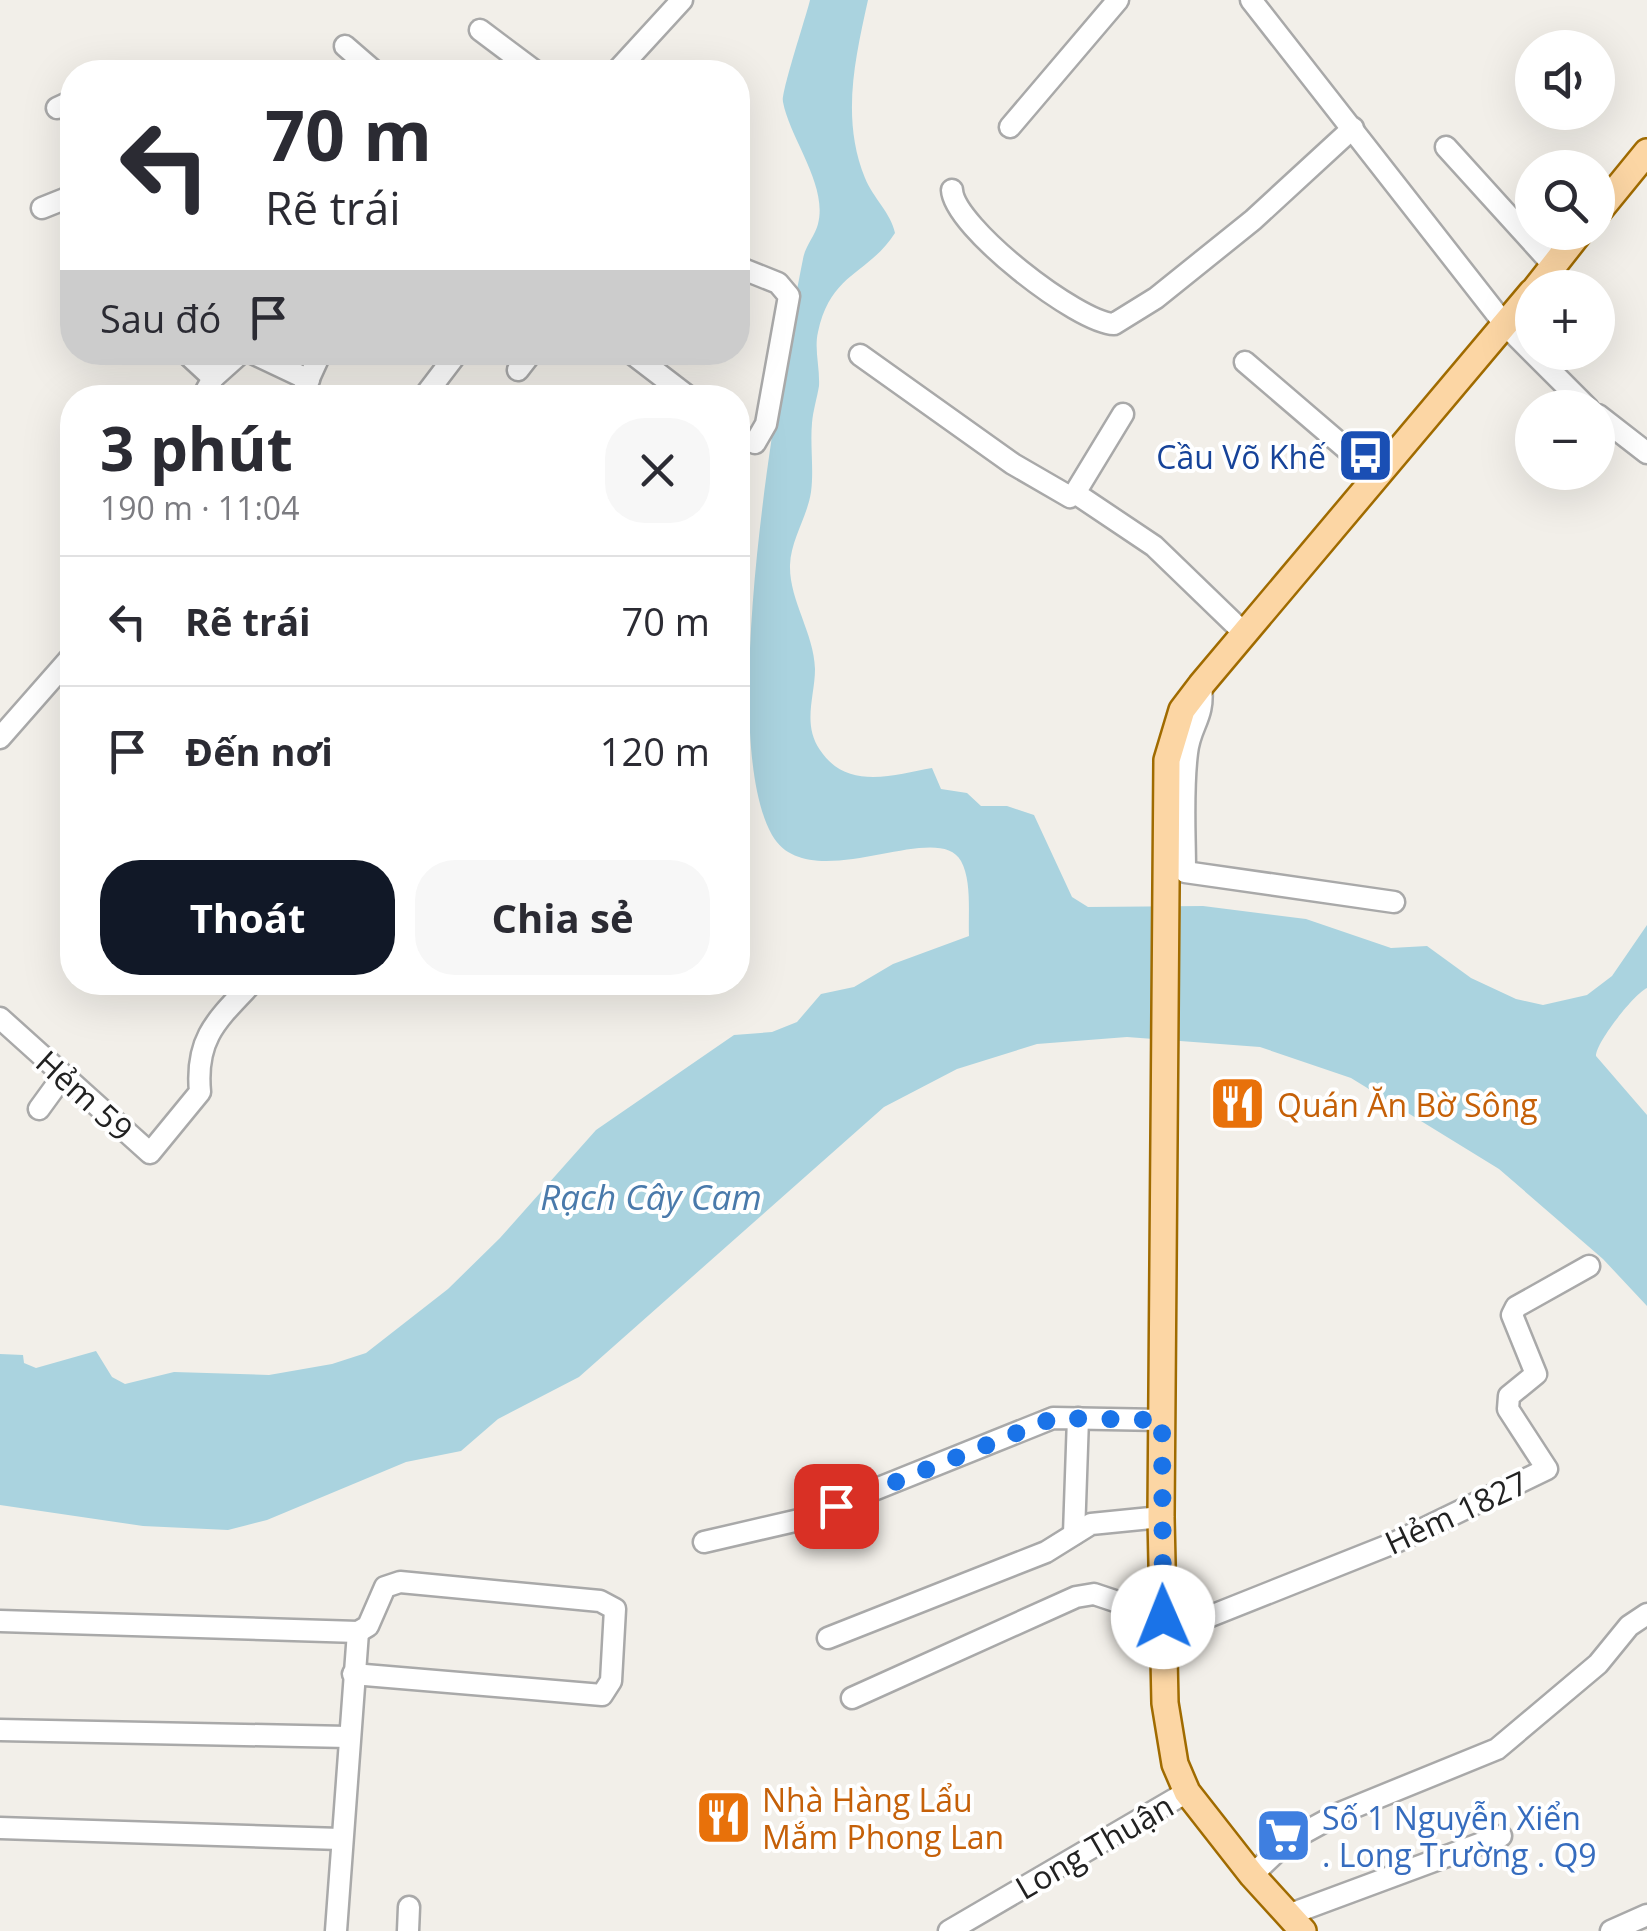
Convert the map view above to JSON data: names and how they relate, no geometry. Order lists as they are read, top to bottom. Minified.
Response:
{"streets":{"street":["Hẻm 59","Hẻm 1827","Long Thuận"]},"water":["Rạch Cây Cam"],"places":{"bus stop":["Cầu Võ Khế"],"restaurant":["Quán Ăn Bờ Sông","Nhà Hàng Lẩu Mắm Phong Lan"],"supermarket":["Số 1 Nguyễn Xiển . Long Trường . Q9"]},"page":{"map_buttons":["+","−"],"turn":["70 m","Rẽ trái"],"then":"Sau đó","heading":["3 phút","190 m · 11:04"],"list":[{"name":"Rẽ trái","value":"70 m"},{"name":"Đến nơi","value":"120 m"}],"buttons":["Thoát","Chia sẻ"]}}
